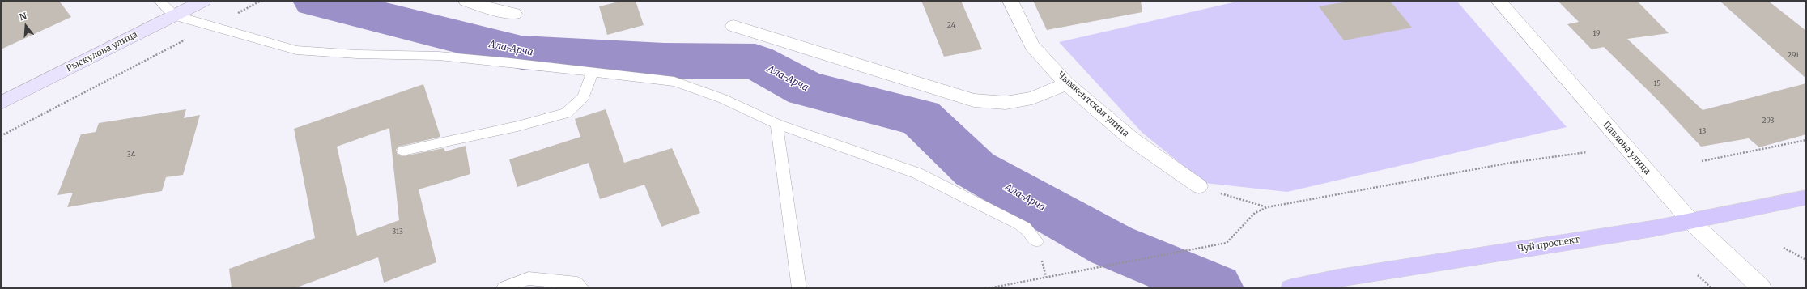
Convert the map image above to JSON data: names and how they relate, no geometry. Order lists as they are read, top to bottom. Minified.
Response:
{"streets":{"main road":["Рыскулова улица","Чуй проспект"],"street":["Чымкентская улица","Павлова улица"]},"crossings":[["Павлова улица","Чуй проспект"]],"water":["Ала-Арча"],"house_numbers":["24","19","291","15","293","13","34","313"],"north":"top"}
